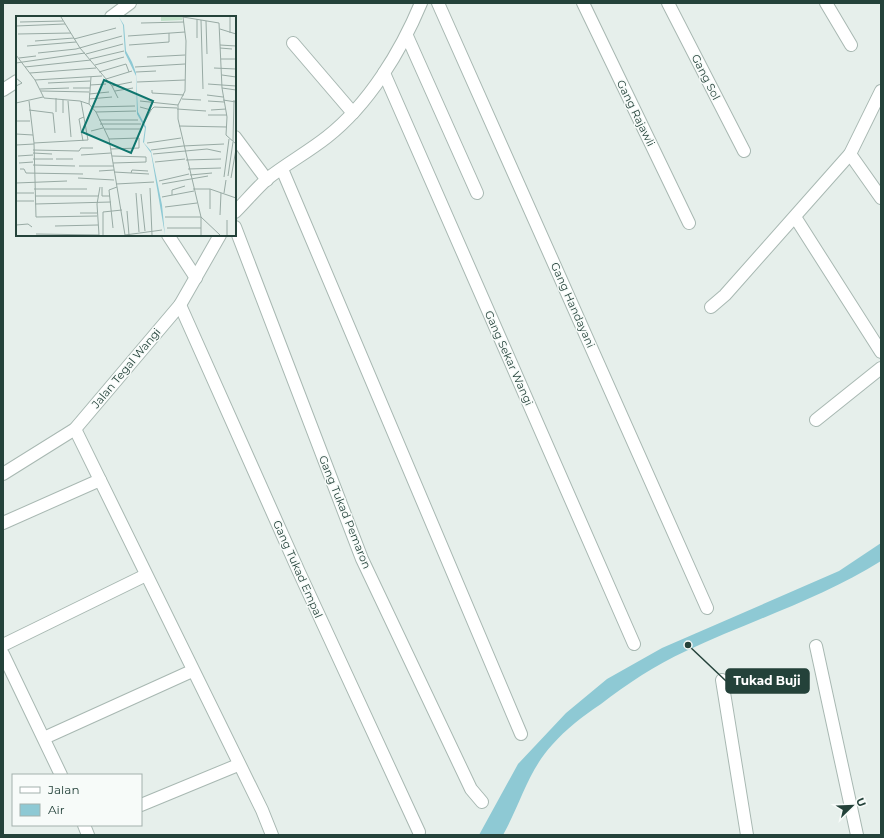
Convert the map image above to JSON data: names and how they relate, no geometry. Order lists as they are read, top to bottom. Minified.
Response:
{"streets":{"street":["Gang Sol","Gang Rajawli","Gang Handayani","Gang Sekar Wangi","Jalan Tegal Wangi","Gang Tukad Pemaron","Gang Tukad Empal"]},"crossings":[["Jalan Tegal Wangi","Gang Tukad Empal"]],"places":["Tukad Buji"],"legend":["Jalan","Air"],"north":"top right"}
